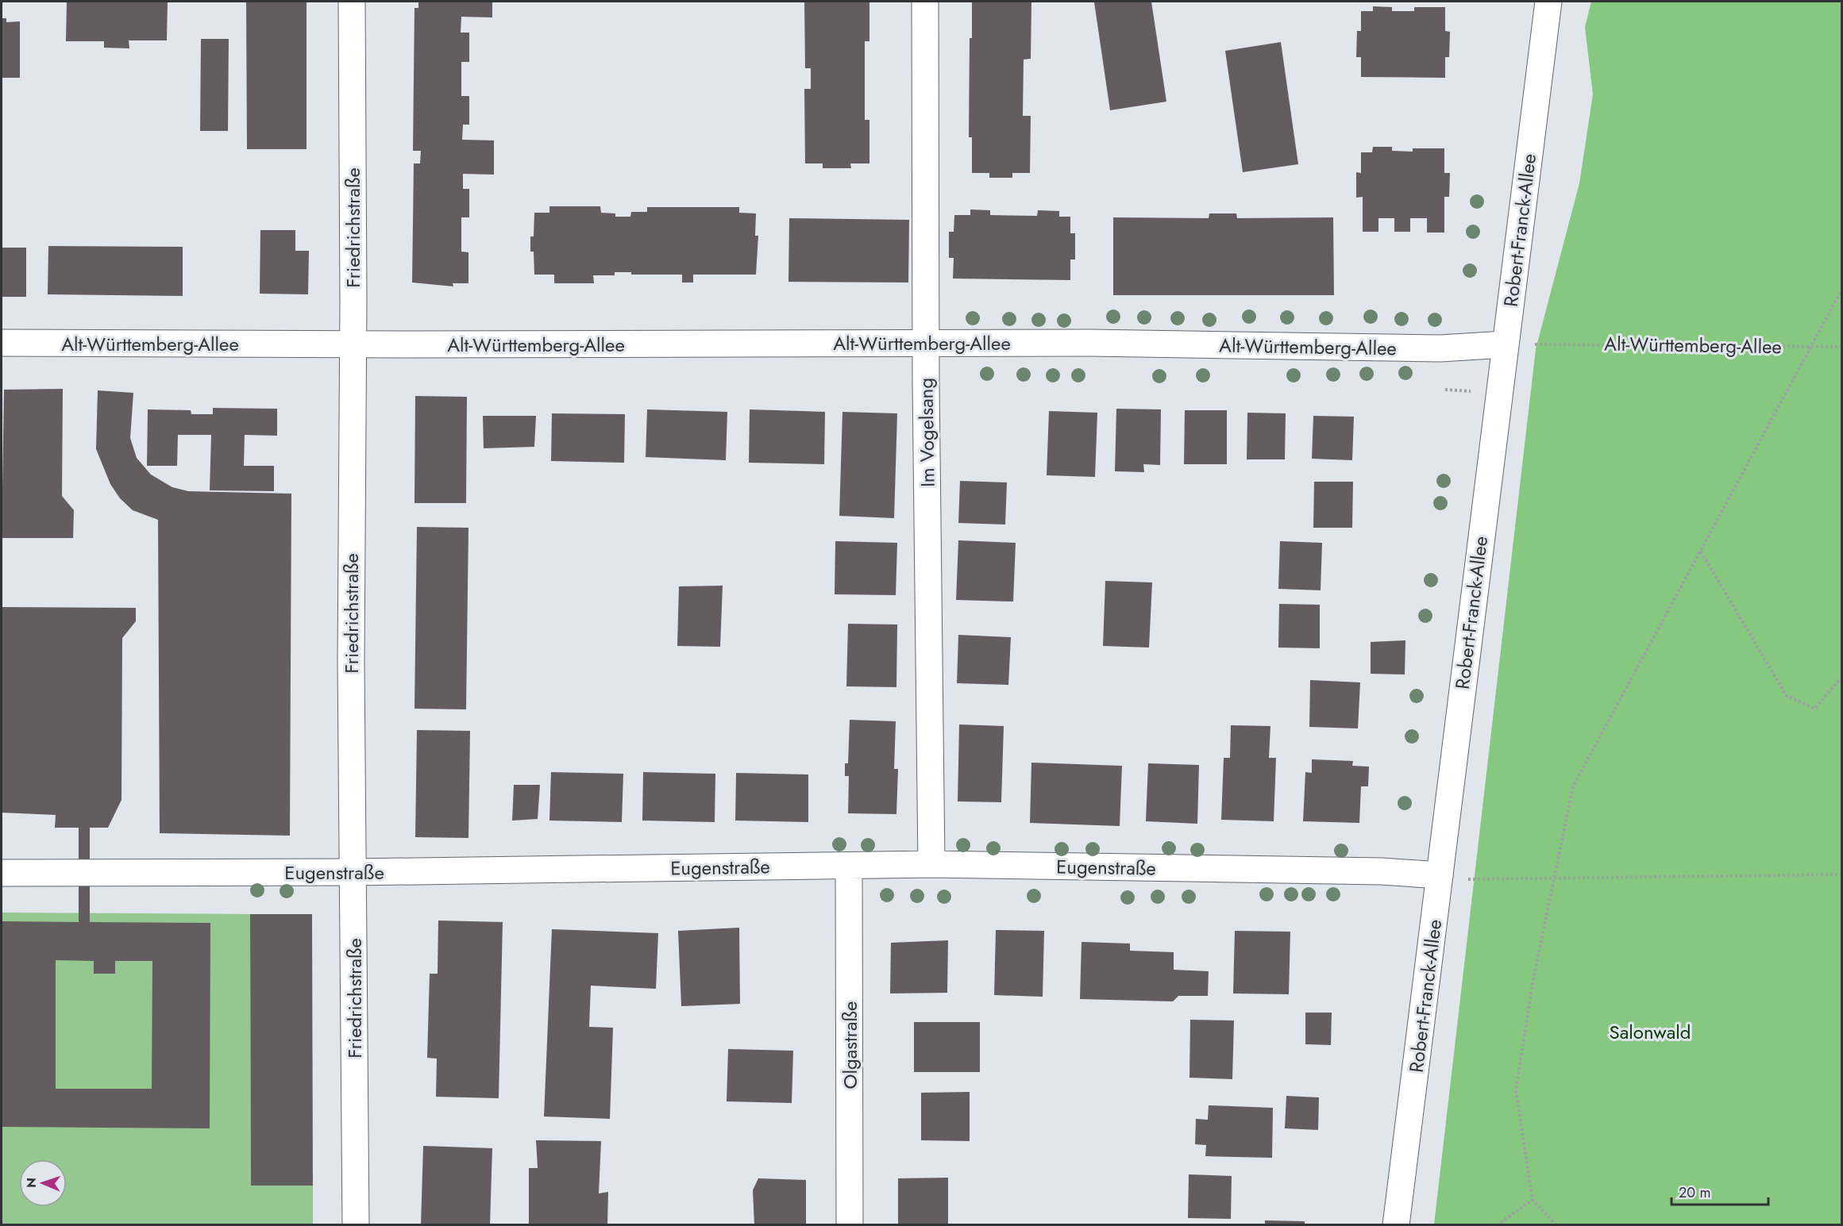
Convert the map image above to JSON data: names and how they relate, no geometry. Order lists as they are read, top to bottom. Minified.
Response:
{"streets":{"street":["Friedrichstraße","Robert-Franck-Allee","Alt-Württemberg-Allee","Im Vogelsang","Eugenstraße","Olgastraße"]},"crossings":[["Friedrichstraße","Alt-Württemberg-Allee"],["Friedrichstraße","Eugenstraße"],["Robert-Franck-Allee","Alt-Württemberg-Allee"],["Robert-Franck-Allee","Eugenstraße"],["Alt-Württemberg-Allee","Im Vogelsang"],["Im Vogelsang","Eugenstraße"],["Eugenstraße","Olgastraße"]],"parks":["Salonwald"],"scale_bar":"20 m","north":"left"}
